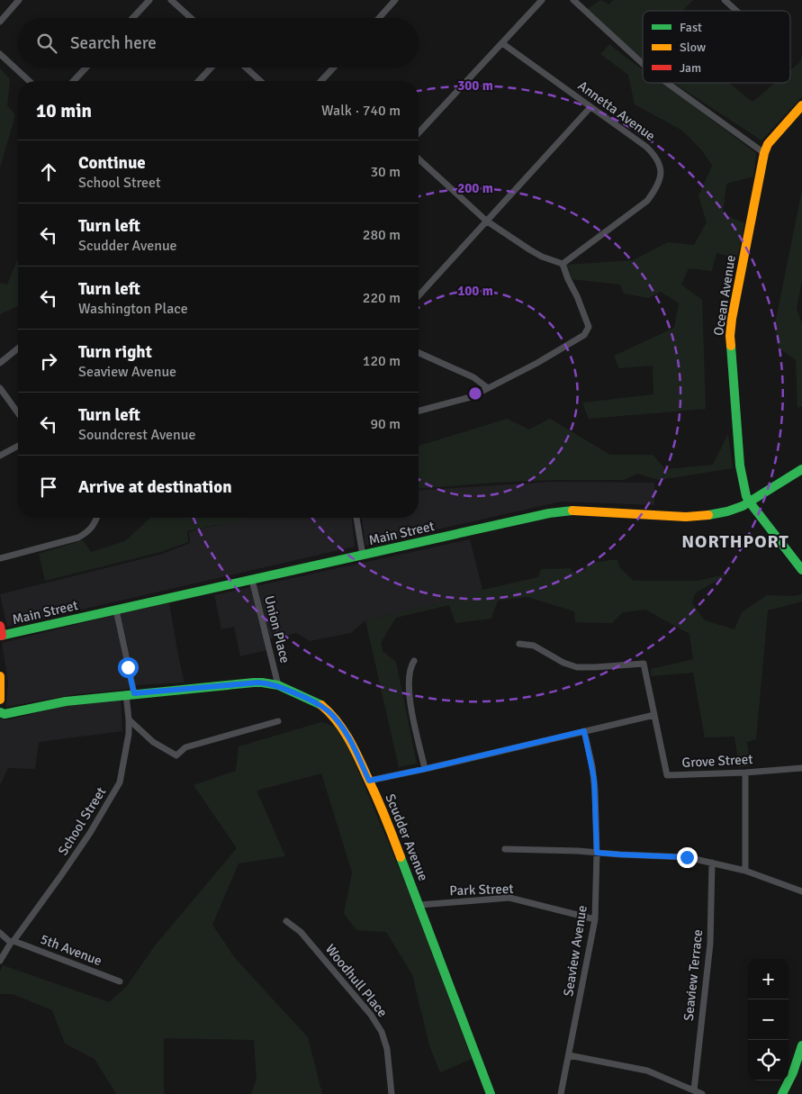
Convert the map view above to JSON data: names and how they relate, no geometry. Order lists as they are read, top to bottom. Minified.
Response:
{"streets":{"main road":["Ocean Avenue","Main Street","Scudder Avenue"],"street":["Annetta Avenue","Union Place","Grove Street","School Street","Park Street","5th Avenue","Seaview Avenue","Seaview Terrace","Woodhull Place"]},"crossings":[["Ocean Avenue","Main Street"],["Main Street","Union Place"],["Main Street","School Street"],["Union Place","Scudder Avenue"],["School Street","Scudder Avenue"],["School Street","5th Avenue"],["Scudder Avenue","Park Street"],["Park Street","Seaview Avenue"]],"districts":["NORTHPORT"],"legend":["Fast","Slow","Jam"],"page":{"search":"Search here","heading":["10 min","Walk · 740 m"],"list":[["Continue","School Street","30 m"],["Turn left","Scudder Avenue","280 m"],["Turn left","Washington Place","220 m"],["Turn right","Seaview Avenue","120 m"],["Turn left","Soundcrest Avenue","90 m"],"Arrive at destination"],"map_buttons":["+","−"]},"rings":["300 m","200 m","100 m"]}
